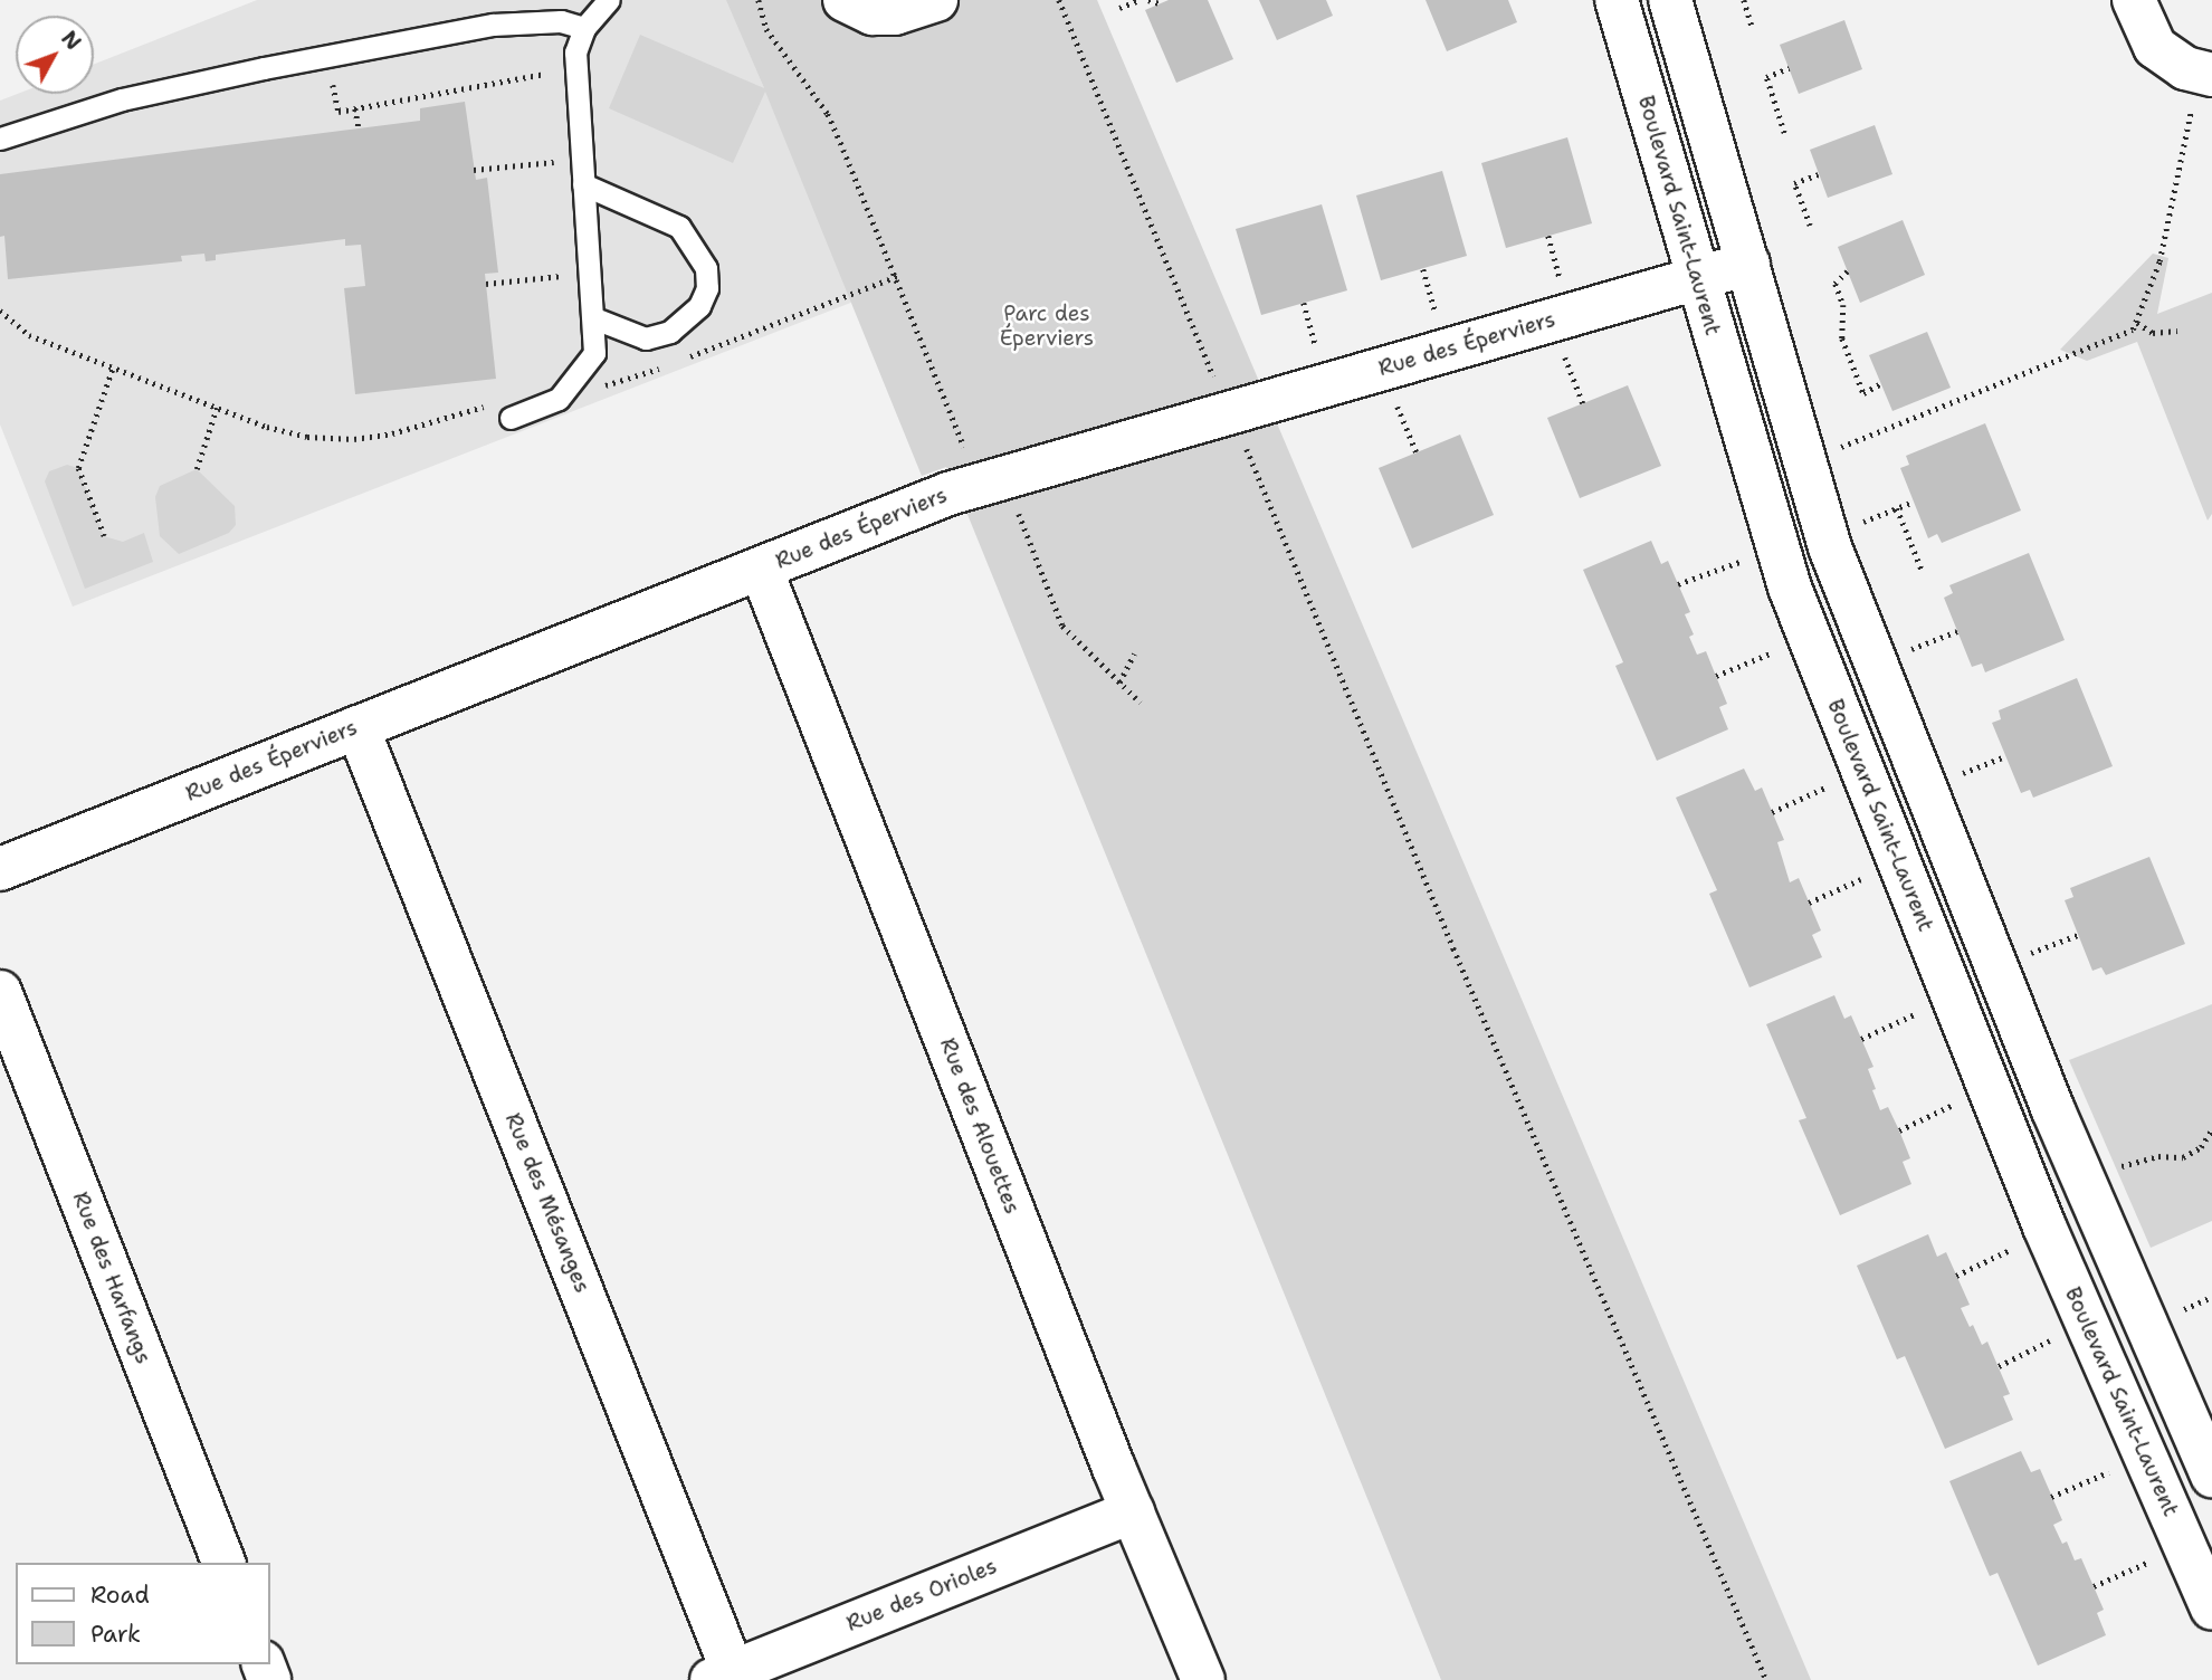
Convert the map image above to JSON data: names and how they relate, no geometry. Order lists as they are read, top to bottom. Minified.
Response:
{"streets":{"street":["Boulevard Saint-Laurent","Rue des Éperviers","Rue des Alouettes","Rue des Mésanges","Rue des Harfangs","Rue des Orioles"]},"crossings":[["Boulevard Saint-Laurent","Rue des Éperviers"],["Rue des Éperviers","Rue des Alouettes"],["Rue des Éperviers","Rue des Mésanges"],["Rue des Alouettes","Rue des Orioles"],["Rue des Mésanges","Rue des Orioles"]],"parks":["Parc des Éperviers"],"legend":["Road","Park"],"north":"top right"}
